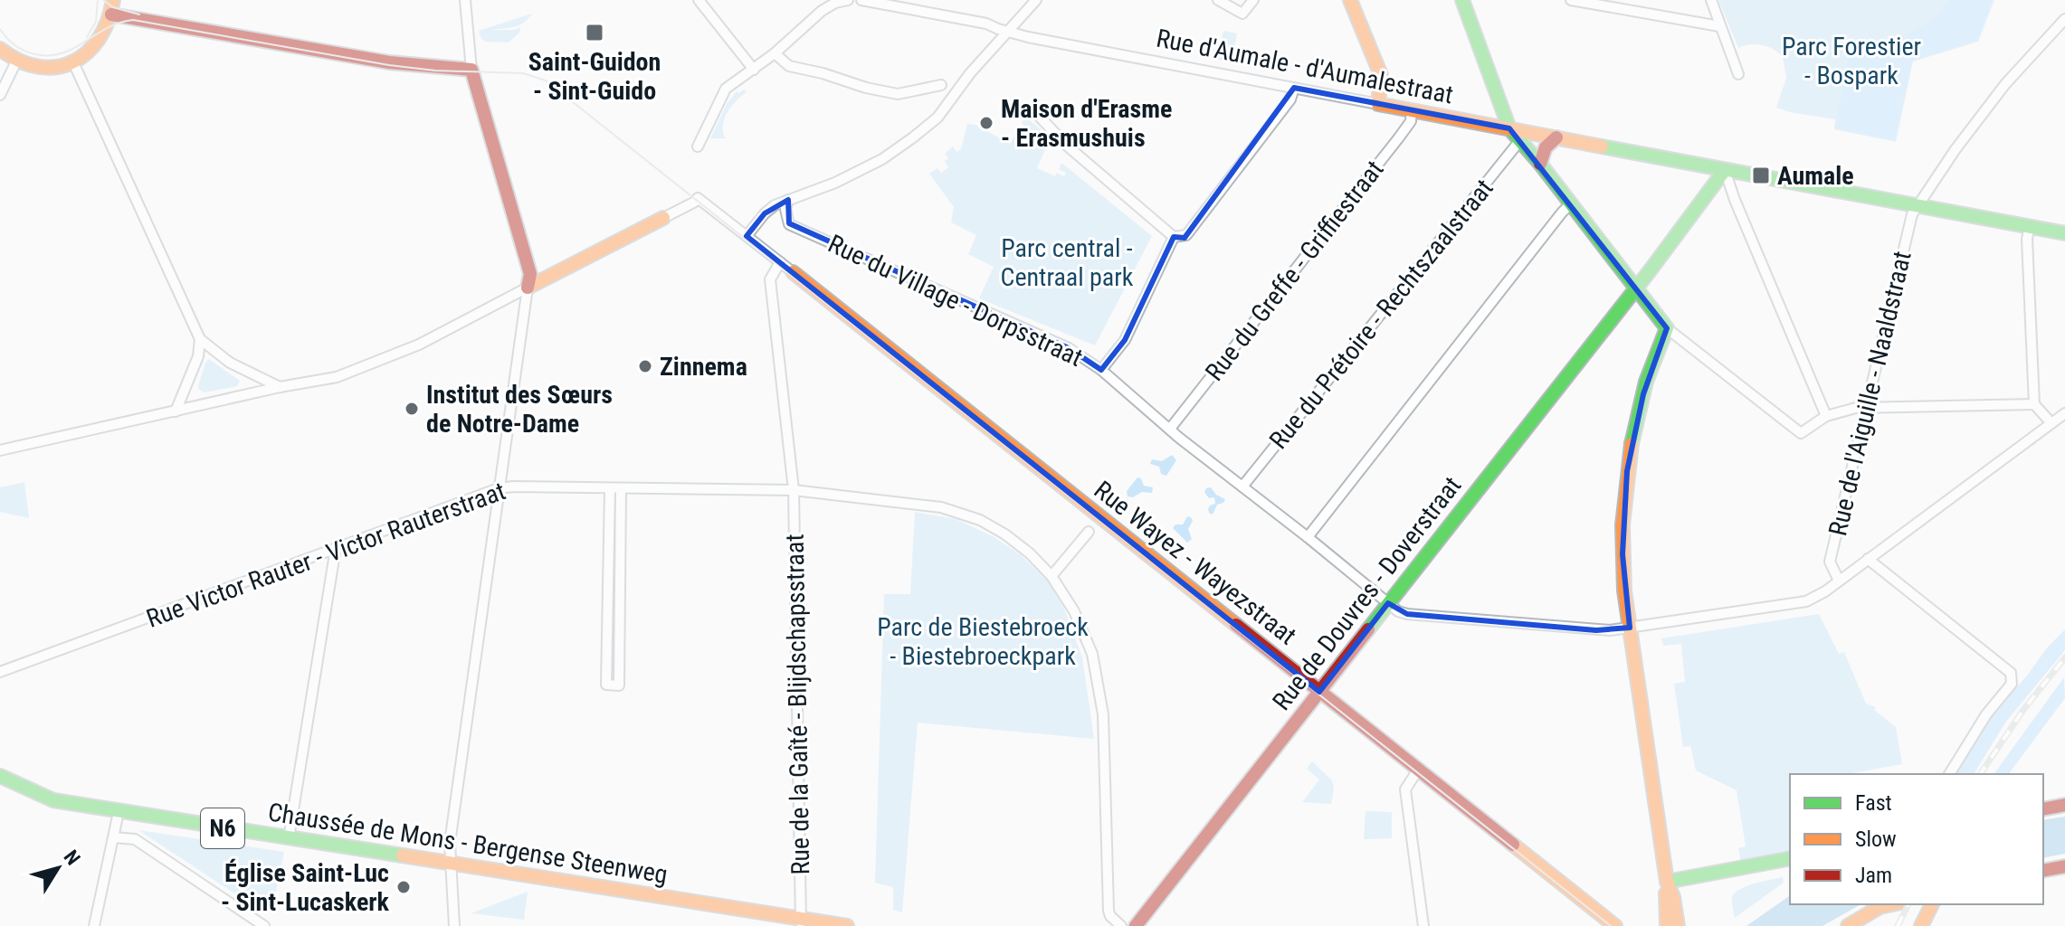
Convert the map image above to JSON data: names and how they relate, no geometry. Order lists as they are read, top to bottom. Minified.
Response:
{"streets":{"street":["Rue d'Aumale - d'Aumalestraat","Rue du Greffe - Griffiestraat","Rue du Village - Dorpsstraat","Rue du Prétoire - Rechtszaalstraat","Rue de l'Aiguille - Naaldstraat","Rue Victor Rauter - Victor Rauterstraat","Rue Wayez - Wayezstraat","Rue de Douvres - Doverstraat","Rue de la Gaîté - Blijdschapsstraat","N6","Chaussée de Mons - Bergense Steenweg"]},"crossings":[["Rue d'Aumale - d'Aumalestraat","Rue du Greffe - Griffiestraat"],["Rue d'Aumale - d'Aumalestraat","Rue de l'Aiguille - Naaldstraat"],["Rue d'Aumale - d'Aumalestraat","Rue de Douvres - Doverstraat"],["Rue du Greffe - Griffiestraat","Rue du Village - Dorpsstraat"],["Rue du Village - Dorpsstraat","Rue du Prétoire - Rechtszaalstraat"],["Rue du Village - Dorpsstraat","Rue de l'Aiguille - Naaldstraat"],["Rue du Village - Dorpsstraat","Rue de Douvres - Doverstraat"],["Rue Victor Rauter - Victor Rauterstraat","Rue de la Gaîté - Blijdschapsstraat"],["Rue Wayez - Wayezstraat","Rue de Douvres - Doverstraat"],["Rue Wayez - Wayezstraat","Rue de la Gaîté - Blijdschapsstraat"],["Rue de la Gaîté - Blijdschapsstraat","Chaussée de Mons - Bergense Steenweg"]],"parks":["Parc Forestier - Bospark","Parc central - Centraal park","Parc de Biestebroeck - Biestebroeckpark"],"places":{"transit":["Saint-Guidon - Sint-Guido","Aumale"],"other":["Maison d'Erasme - Erasmushuis","Zinnema","Institut des Sœurs de Notre-Dame","Église Saint-Luc - Sint-Lucaskerk"]},"legend":["Fast","Slow","Jam"],"north":"top right"}
